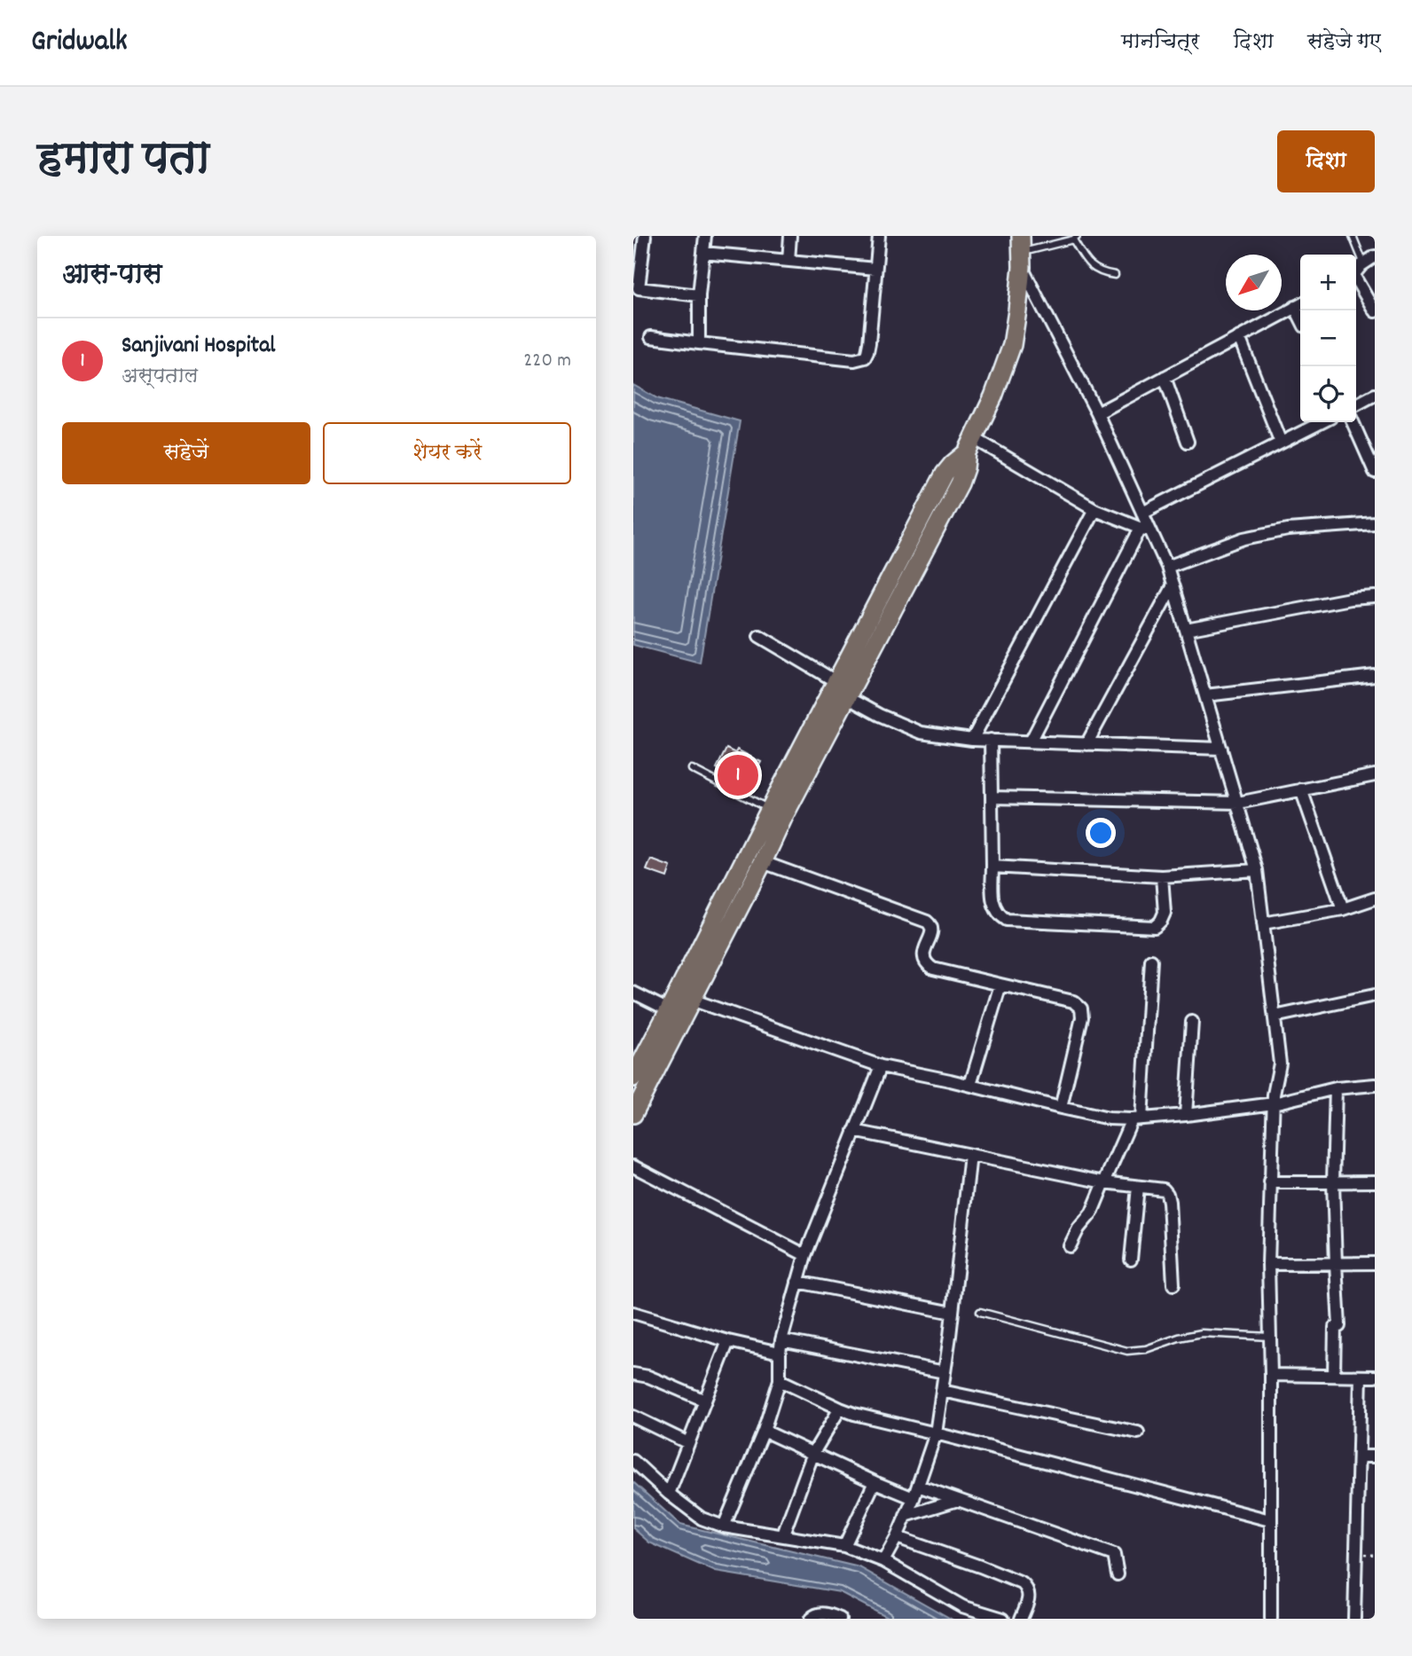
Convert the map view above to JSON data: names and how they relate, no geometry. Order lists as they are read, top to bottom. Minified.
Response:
{"north":"bottom left","page":{"header":"Gridwalk","nav":["मानचित्र","दिशा","सहेजे गए"],"title":"हमारा पता","buttons":["दिशा",["सहेजें","शेयर करें"]],"heading":"आस-पास","map_buttons":["+","−"],"list":[{"mark":"1","name":"Sanjivani Hospital","note":"अस्पताल","value":"220 m"}],"pins":"1"}}
